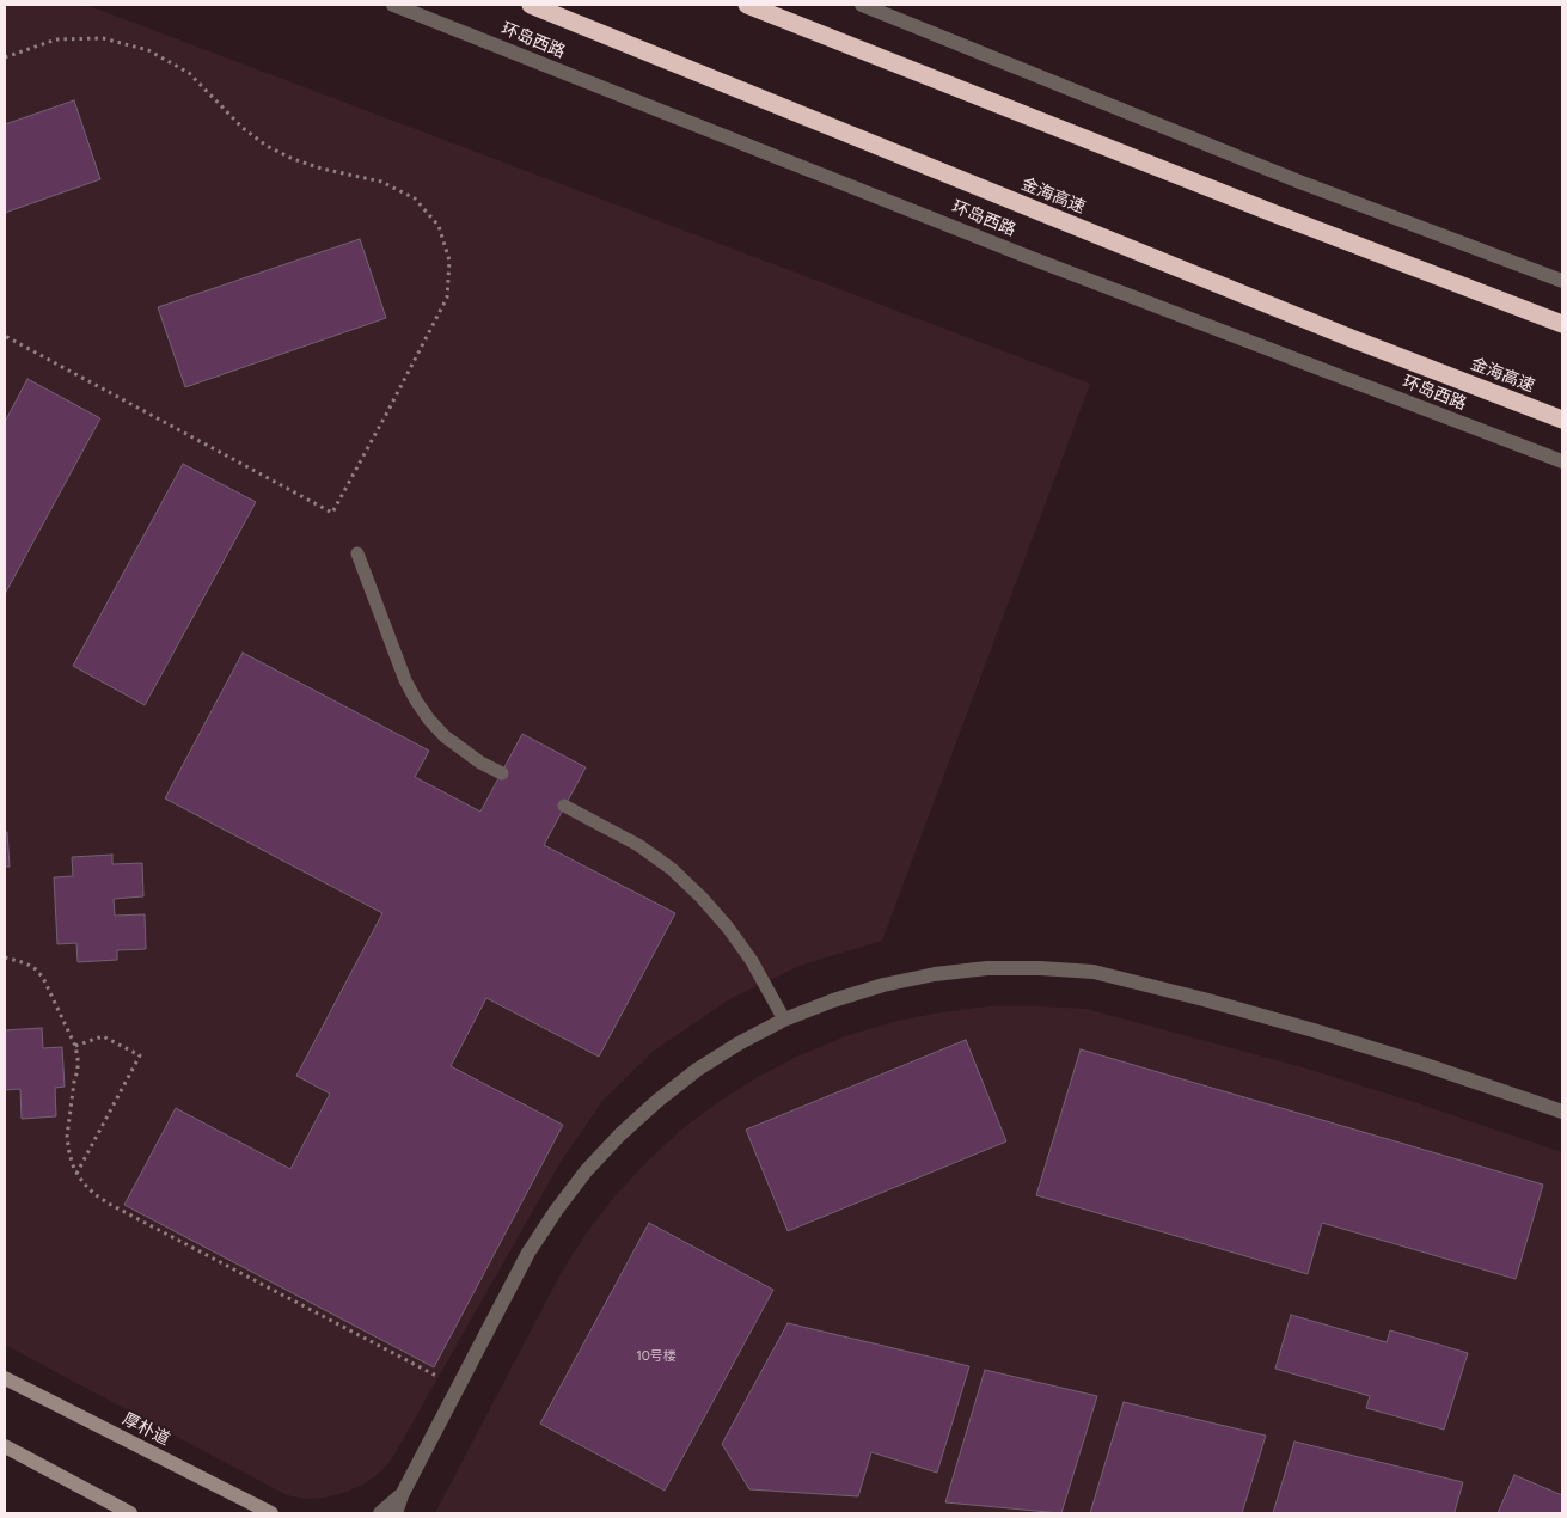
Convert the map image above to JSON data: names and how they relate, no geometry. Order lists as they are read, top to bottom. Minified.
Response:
{"streets":{"highway":["金海高速"],"main road":["厚朴道"],"street":["环岛西路"]},"house_numbers":["10号楼"]}
